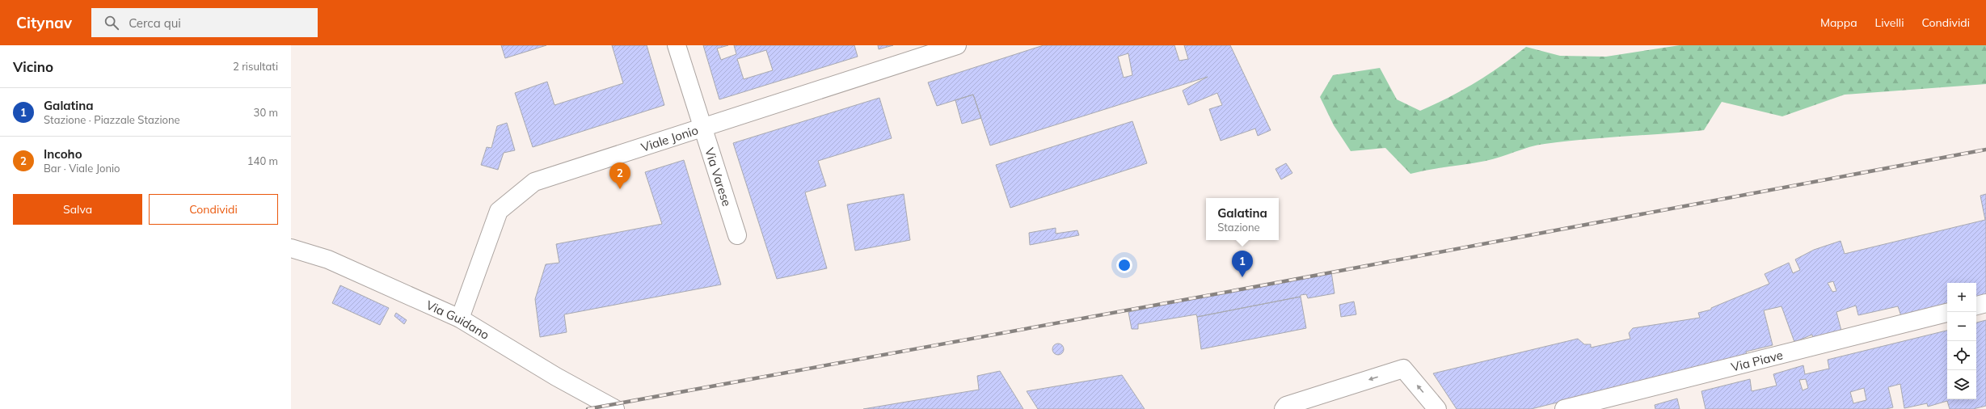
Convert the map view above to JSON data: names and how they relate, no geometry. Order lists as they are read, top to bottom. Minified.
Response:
{"streets":{"street":["Viale Jonio","Via Varese","Via Guidano","Via Piave"]},"crossings":[["Viale Jonio","Via Varese"],["Viale Jonio","Via Guidano"]],"page":{"header":"Citynav","search":"Cerca qui","nav":["Mappa","Livelli","Condividi"],"heading":["Vicino","2 risultati"],"list":[{"mark":"1","name":"Galatina","note":"Stazione · Piazzale Stazione","value":"30 m"},{"mark":"2","name":"Incoho","note":"Bar · Viale Jonio","value":"140 m"}],"pins":["2","1"],"buttons":["Salva","Condividi"],"popup":["Galatina","Stazione"],"map_buttons":["+","−"]}}
